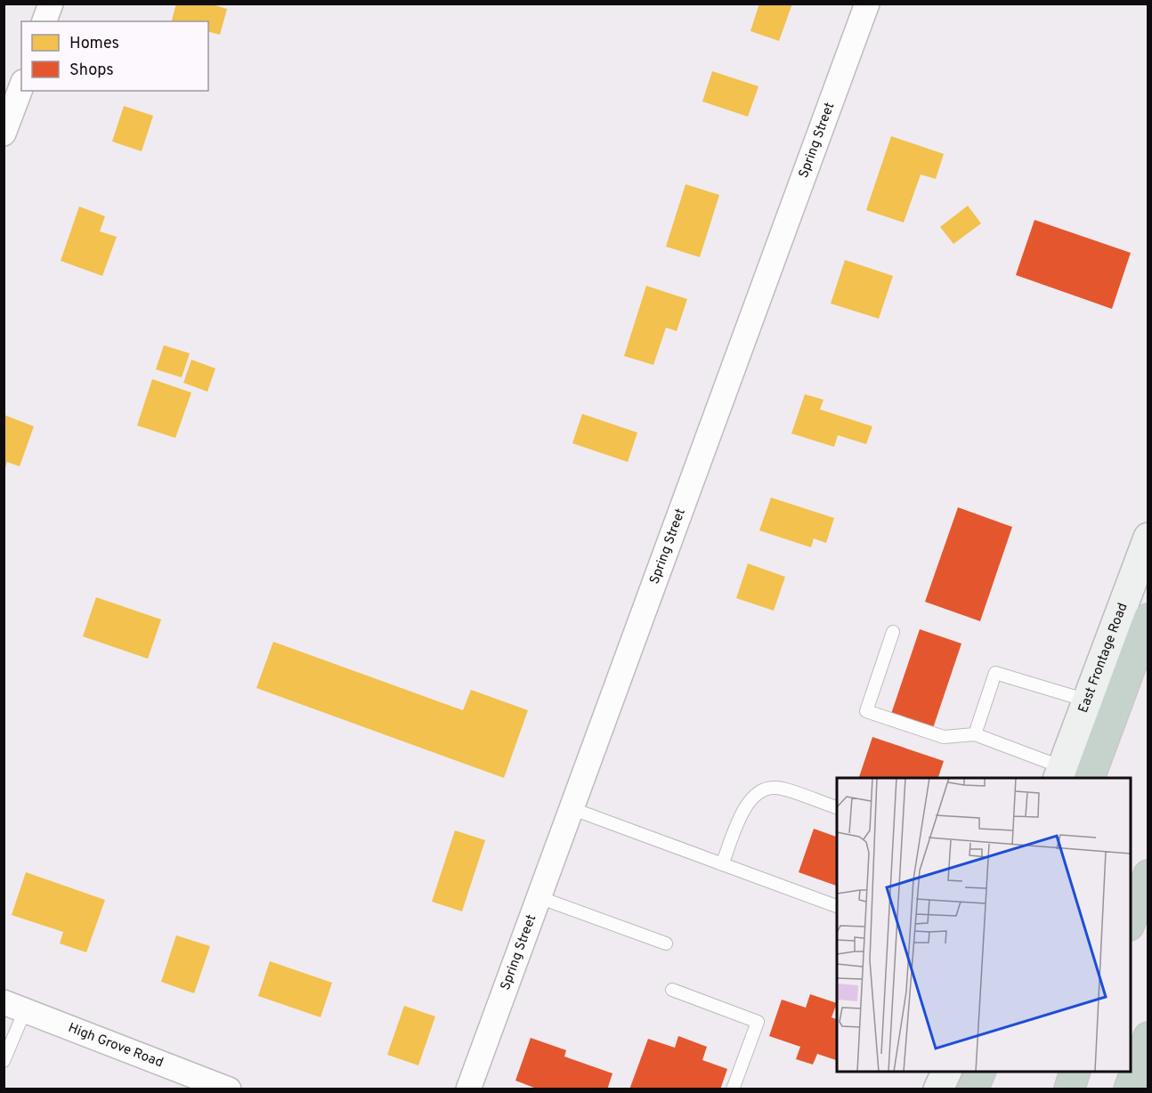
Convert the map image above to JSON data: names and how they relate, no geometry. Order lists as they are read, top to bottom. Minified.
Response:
{"streets":{"street":["Spring Street","East Frontage Road","High Grove Road"]},"legend":["Homes","Shops"]}
